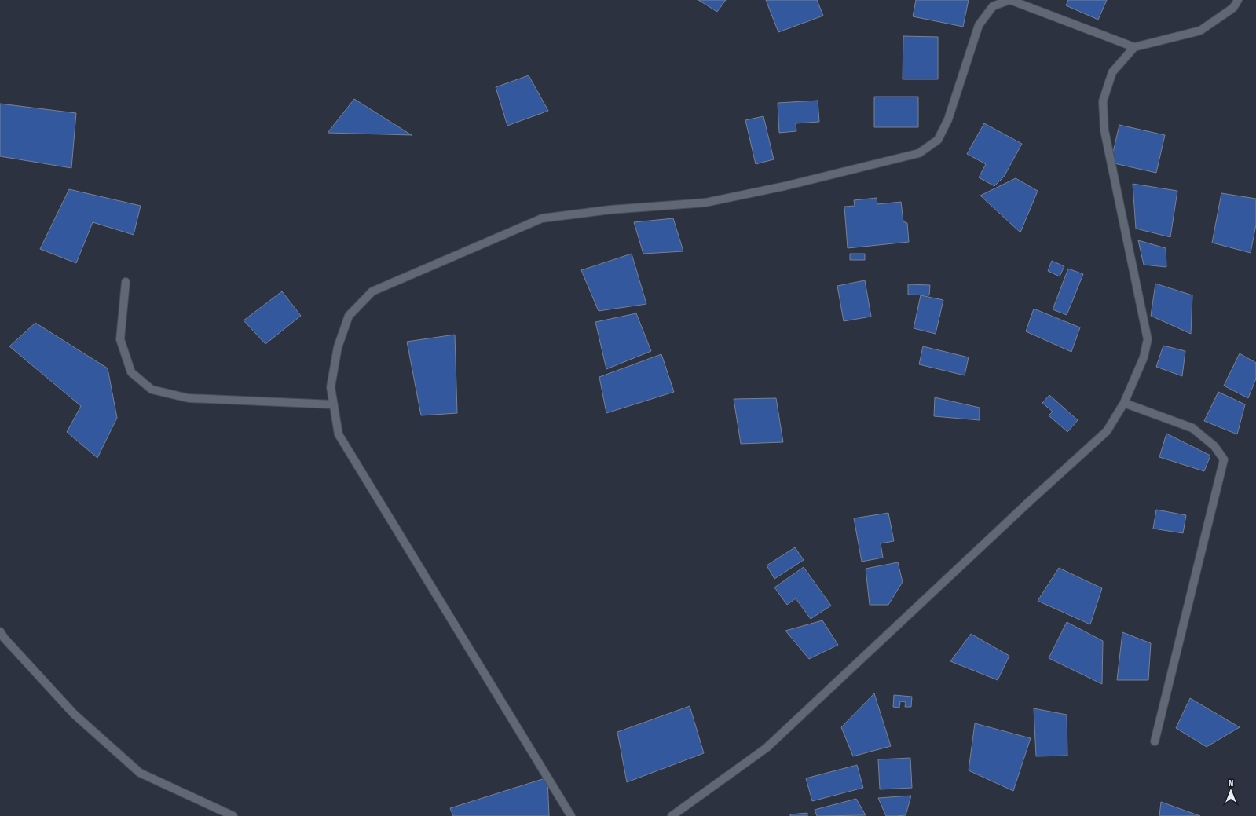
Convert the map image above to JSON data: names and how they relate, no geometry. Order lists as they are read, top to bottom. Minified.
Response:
{"north":"top"}
